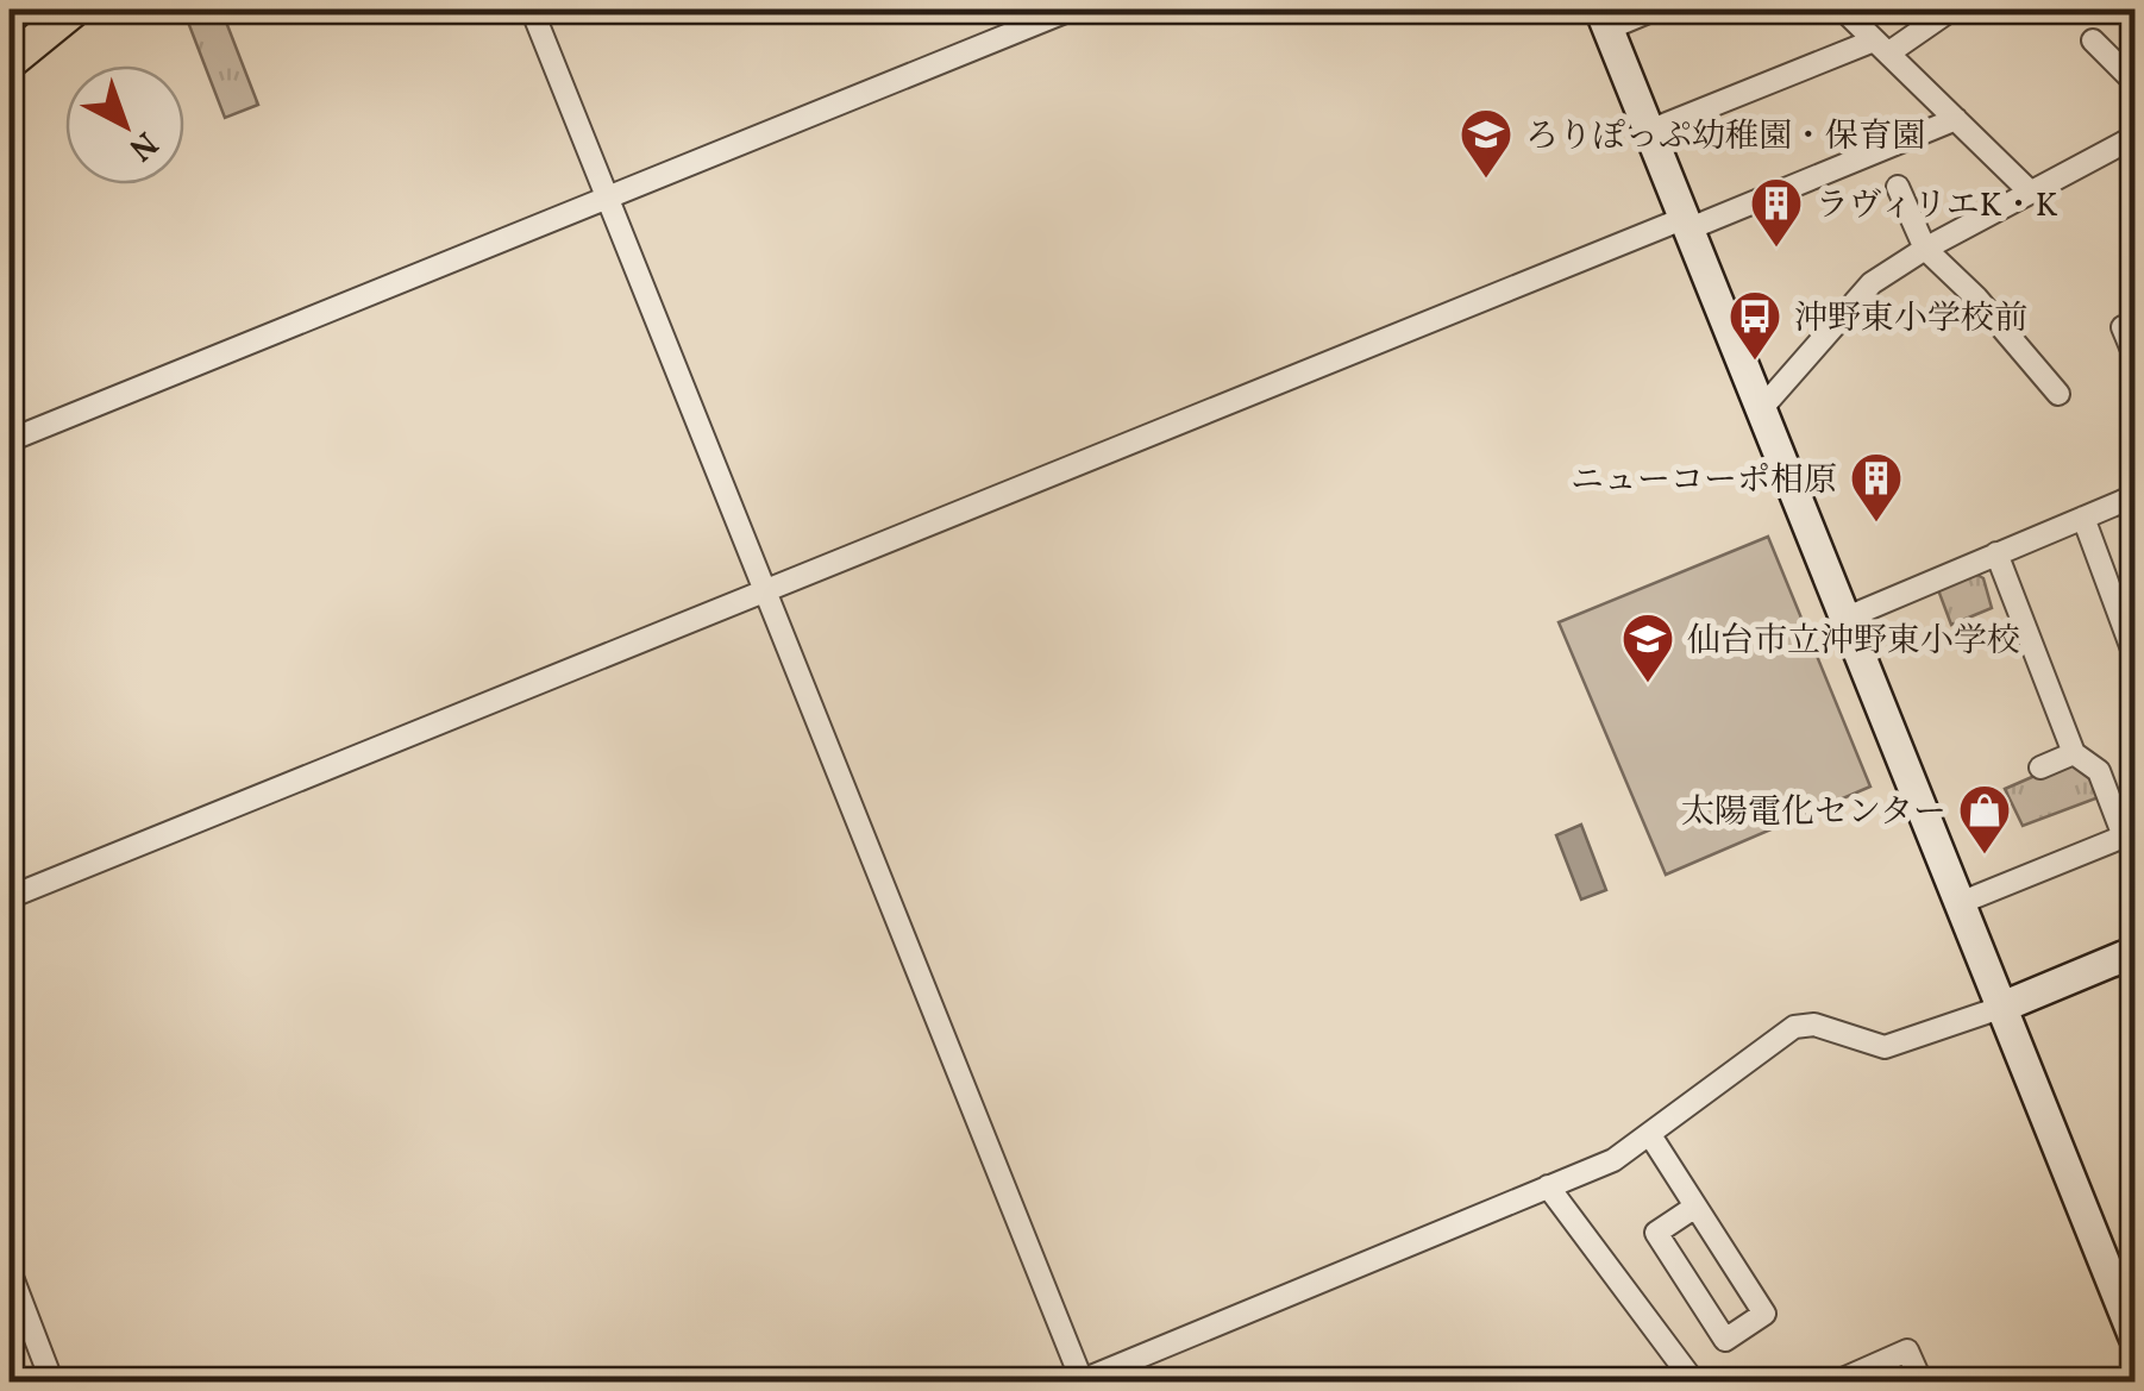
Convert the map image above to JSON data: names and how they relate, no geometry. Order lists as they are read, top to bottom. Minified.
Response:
{"places":{"school or university":["ろりぽっぷ幼稚園・保育園","仙台市立沖野東小学校"],"building":["ラヴィリエK・K","ニューコーポ相原"],"bus stop":["沖野東小学校前"],"shop":["太陽電化センター"]},"north":"bottom right"}
